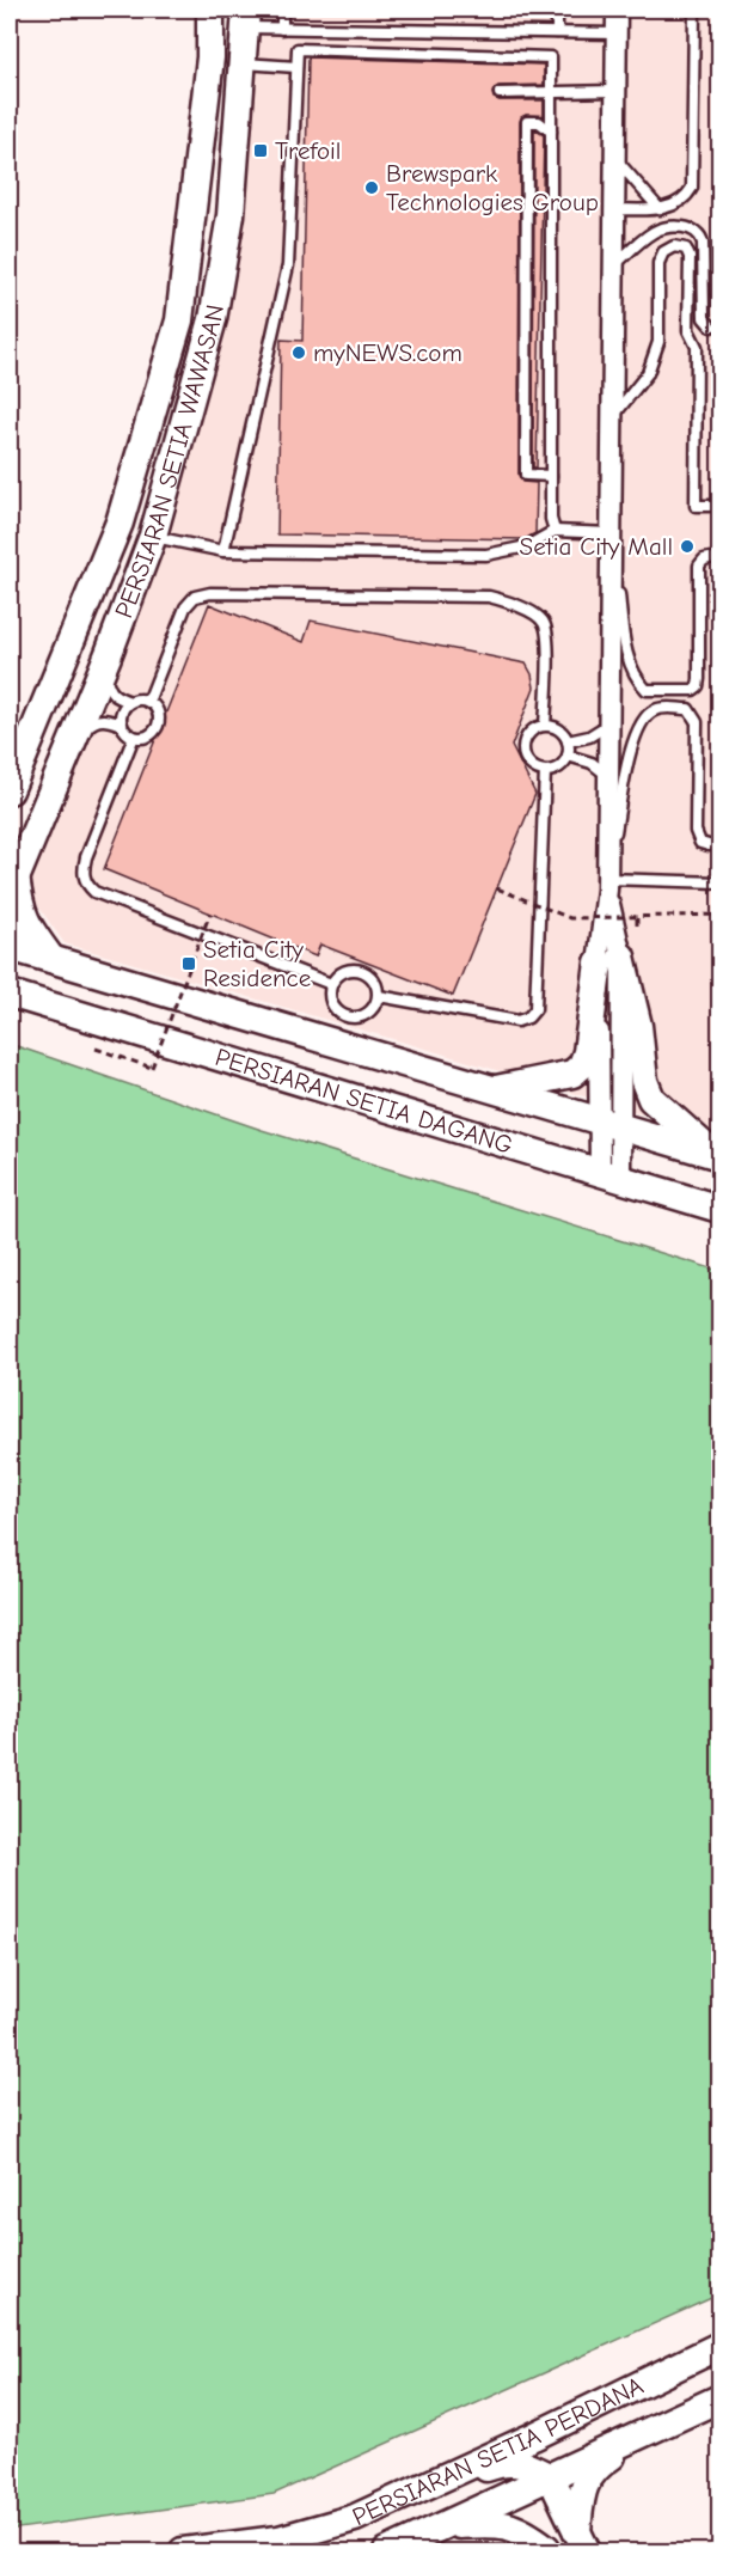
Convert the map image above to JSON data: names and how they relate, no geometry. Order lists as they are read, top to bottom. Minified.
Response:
{"streets":{"street":["PERSIARAN SETIA WAWASAN","PERSIARAN SETIA DAGANG","PERSIARAN SETIA PERDANA"]},"places":{"transit":["Trefoil","Setia City Residence"],"other":["Brewspark Technologies Group","myNEWS.com","Setia City Mall"]}}
